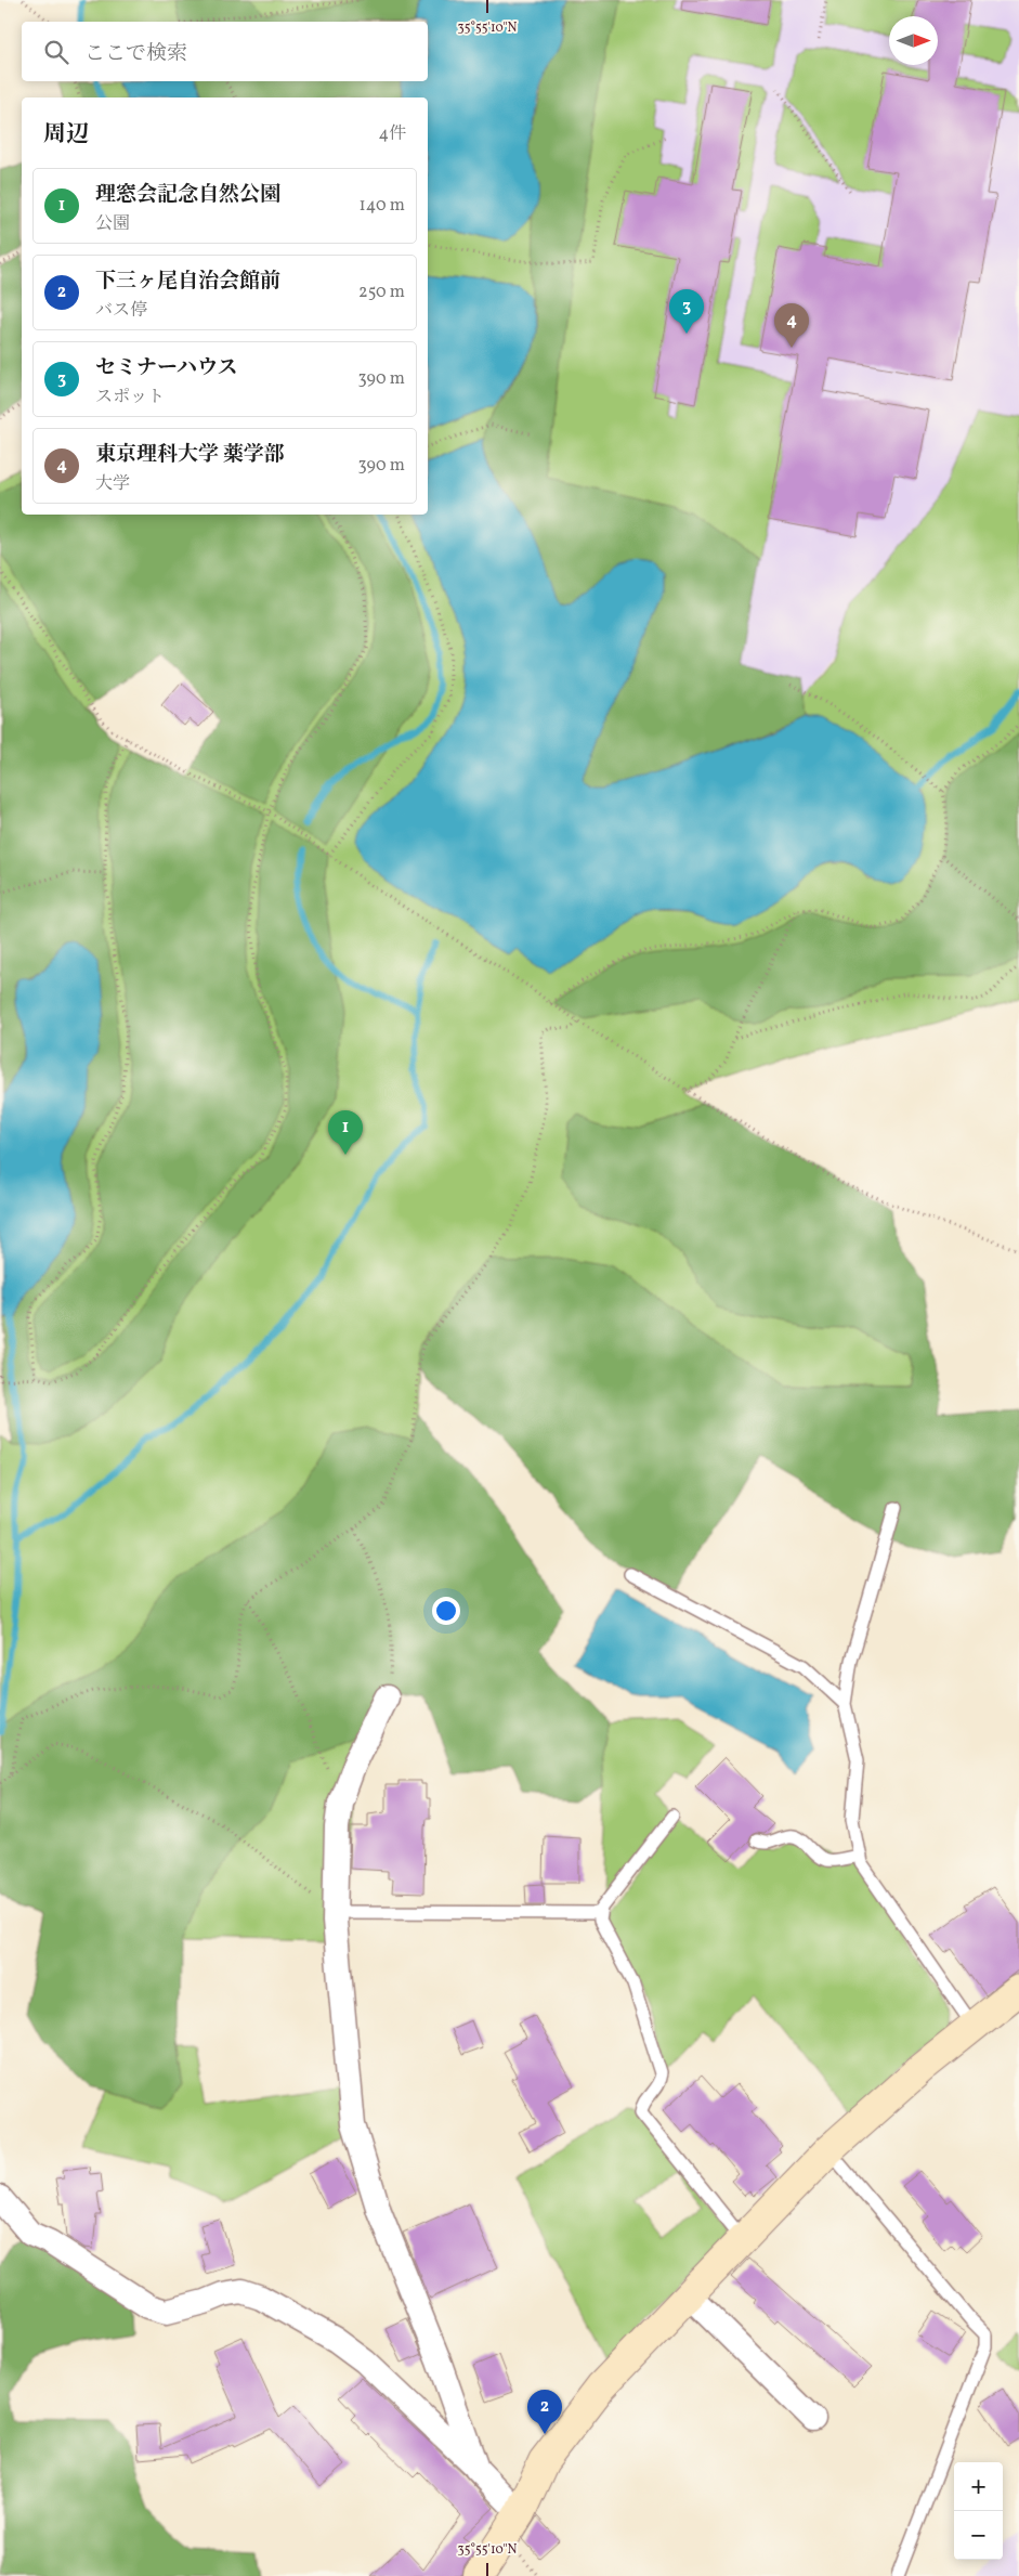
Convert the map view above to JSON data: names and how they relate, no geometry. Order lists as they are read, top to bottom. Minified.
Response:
{"north":"right","page":{"search":"ここで検索","heading":["周辺","4件"],"list":[{"mark":"1","name":"理窓会記念自然公園","note":"公園","value":"140 m"},{"mark":"2","name":"下三ヶ尾自治会館前","note":"バス停","value":"250 m"},{"mark":"3","name":"セミナーハウス","note":"スポット","value":"390 m"},{"mark":"4","name":"東京理科大学 薬学部","note":"大学","value":"390 m"}],"pins":["3","4","1","2"],"map_buttons":["+","−"]},"coordinates":["35°55'10\"N"]}
